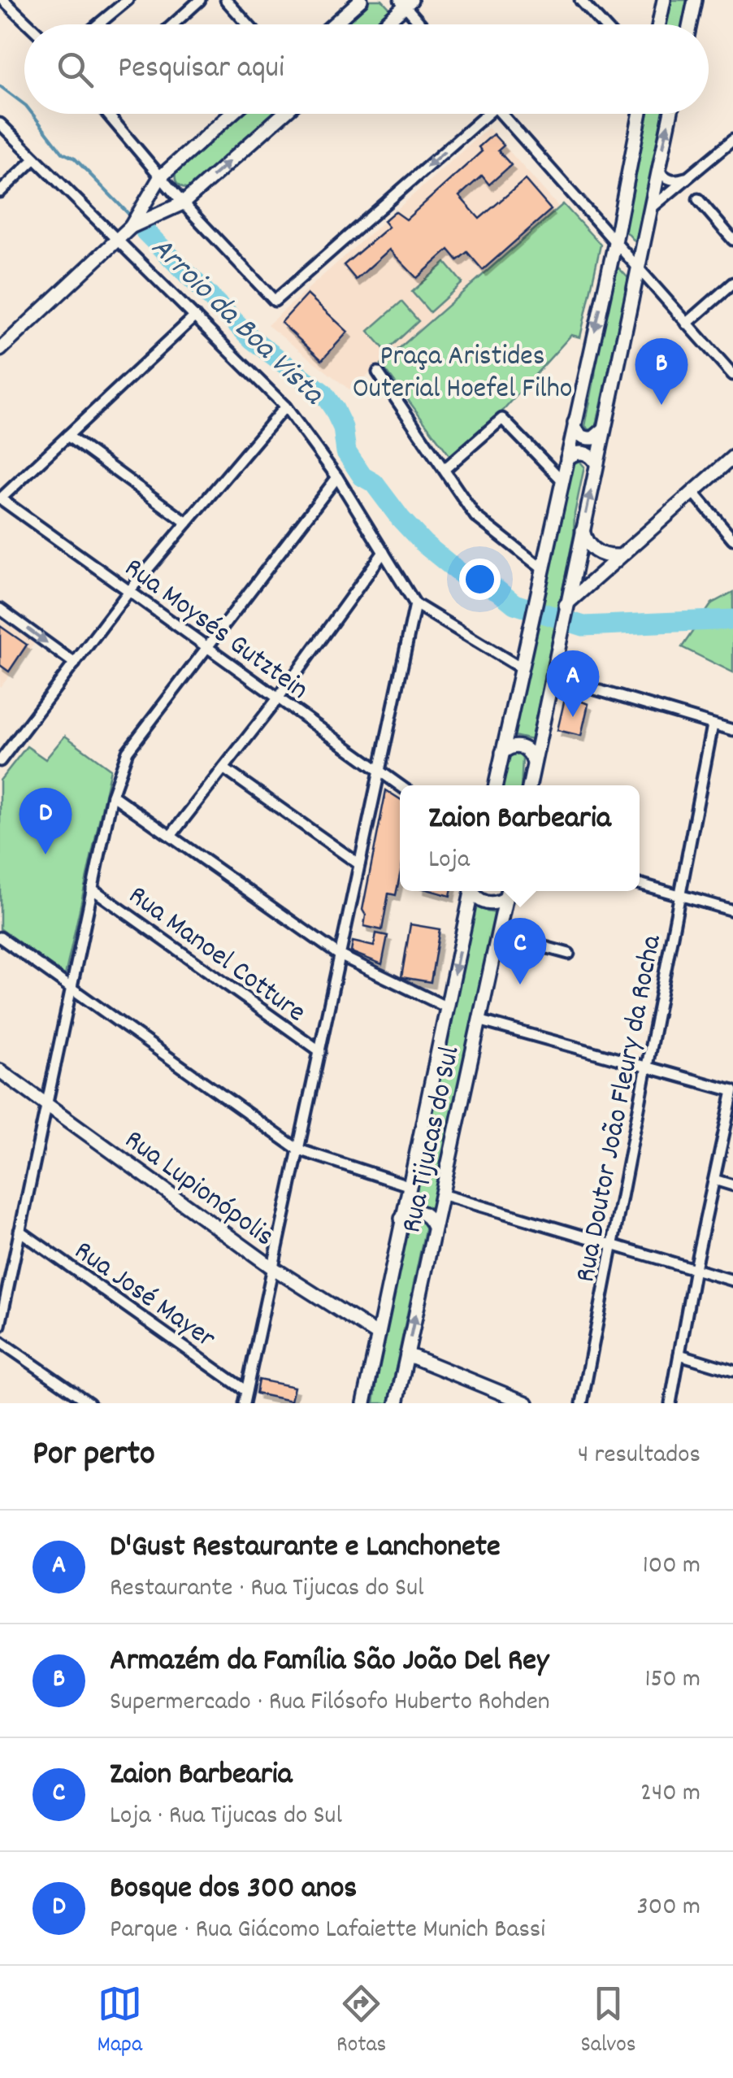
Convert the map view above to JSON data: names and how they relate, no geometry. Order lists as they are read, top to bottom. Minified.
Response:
{"streets":{"main road":["Rua Tijucas do Sul","Rua Lupionópolis"],"street":["Rua Moysés Gutztein","Rua Manoel Cotture","Rua Doutor João Fleury da Rocha","Rua José Mayer"]},"crossings":[["Rua Tijucas do Sul","Rua Lupionópolis"]],"water":["Arroio da Boa Vista"],"parks":["Praça Aristides Outerial Hoefel Filho"],"page":{"search":"Pesquisar aqui","pins":["B","A","D","C"],"popup":["Zaion Barbearia","Loja"],"heading":["Por perto","4 resultados"],"list":[{"mark":"A","name":"D'Gust Restaurante e Lanchonete","note":"Restaurante · Rua Tijucas do Sul","value":"100 m"},{"mark":"B","name":"Armazém da Família São João Del Rey","note":"Supermercado · Rua Filósofo Huberto Rohden","value":"150 m"},{"mark":"C","name":"Zaion Barbearia","note":"Loja · Rua Tijucas do Sul","value":"240 m"},{"mark":"D","name":"Bosque dos 300 anos","note":"Parque · Rua Giácomo Lafaiette Munich Bassi","value":"300 m"}],"nav":["Mapa","Rotas","Salvos"]}}
